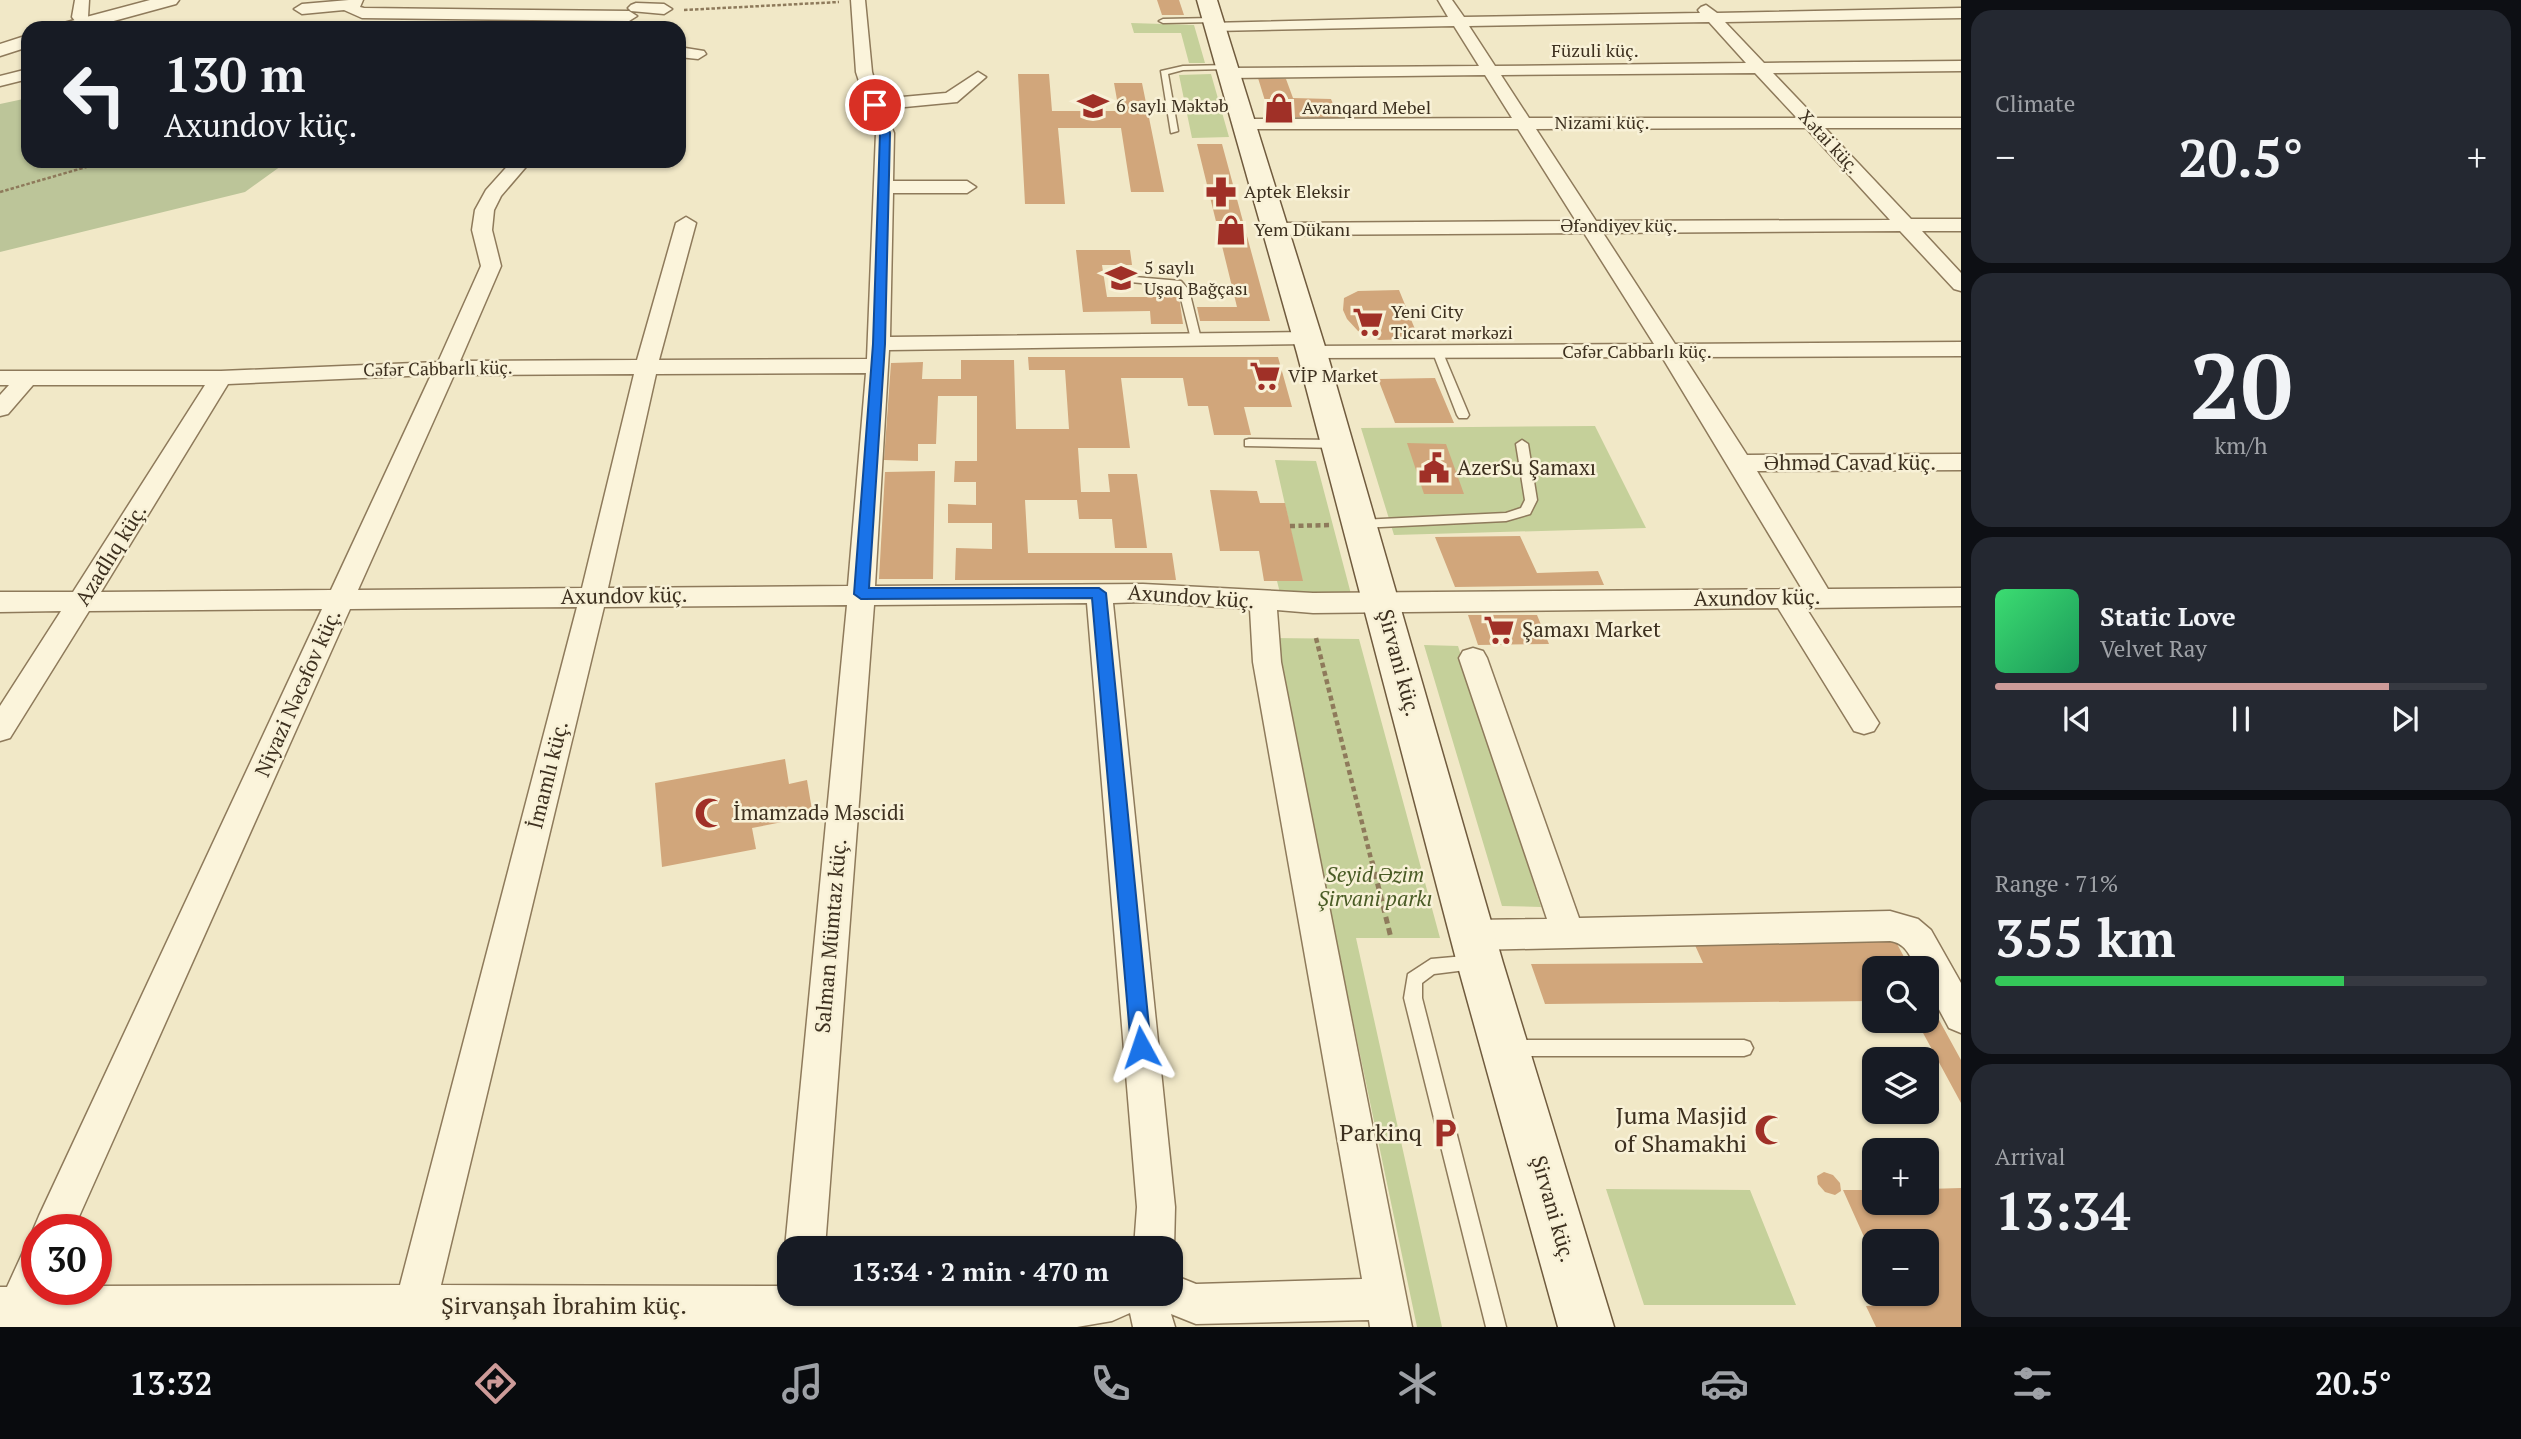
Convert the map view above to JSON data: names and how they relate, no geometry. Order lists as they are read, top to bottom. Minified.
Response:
{"streets":{"main road":["Şirvani küç."],"street":["Füzuli küç.","Nizami küç.","Xətai küç.","Əfəndiyev küç.","Cəfər Cabbarlı küç.","Əhməd Cavad küç.","Azadlıq küç.","Axundov küç.","Niyazi Nəcəfov küç.","İmamlı küç.","Salman Mümtaz küç.","Şirvanşah İbrahim küç."]},"crossings":[["Füzuli küç.","Xətai küç."],["Füzuli küç.","Şirvani küç."],["Nizami küç.","Xətai küç."],["Nizami küç.","Şirvani küç."],["Xətai küç.","Əfəndiyev küç."],["Əfəndiyev küç.","Şirvani küç."],["Cəfər Cabbarlı küç.","Azadlıq küç."],["Cəfər Cabbarlı küç.","Şirvani küç."],["Cəfər Cabbarlı küç.","Niyazi Nəcəfov küç."],["Cəfər Cabbarlı küç.","İmamlı küç."],["Cəfər Cabbarlı küç.","Salman Mümtaz küç."],["Azadlıq küç.","Axundov küç."],["Axundov küç.","Şirvani küç."],["Axundov küç.","Niyazi Nəcəfov küç."],["Axundov küç.","İmamlı küç."],["Axundov küç.","Salman Mümtaz küç."],["İmamlı küç.","Şirvanşah İbrahim küç."]],"parks":["Seyid Əzim Şirvani parkı"],"places":{"school or university":["6 saylı Məktəb","5 saylı Uşaq Bağçası"],"shop":["Avanqard Mebel","Yem Dükanı"],"pharmacy":["Aptek Eleksir"],"supermarket":["Yeni City Ticarət mərkəzi","VİP Market","Şamaxı Market"],"public building":["AzerSu Şamaxı"],"mosque":["İmamzadə Məscidi","Juma Masjid of Shamakhi"],"parking":["Parkinq"]},"page":{"tile":["Climate",["20","km/h"],["Range · 71%","355 km"],["Arrival","13:34"]],"turn":["130 m","Axundov küç."],"heat":["−","20.5°","+"],"song":["Static Love","Velvet Ray"],"map_buttons":["+","−"],"limit":"30","trip":"13:34 · 2 min · 470 m","tabs":["13:32","20.5°"]}}
